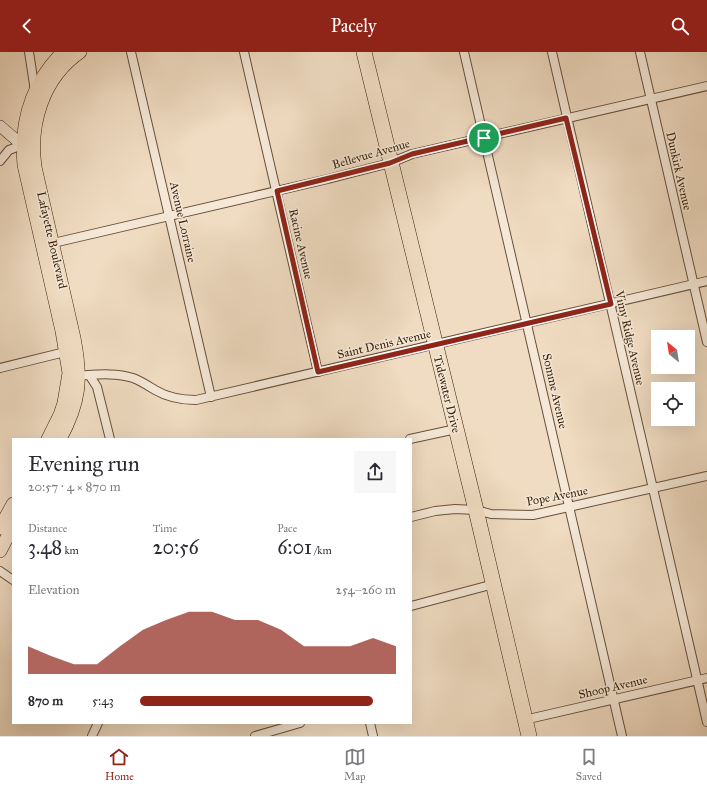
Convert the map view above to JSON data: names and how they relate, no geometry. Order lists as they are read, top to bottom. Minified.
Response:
{"streets":{"highway":["Tidewater Drive"],"main road":["Lafayette Boulevard"],"street":["Bellevue Avenue","Dunkirk Avenue","Avenue Lorraine","Racine Avenue","Vimy Ridge Avenue","Saint Denis Avenue","Somme Avenue","Pope Avenue","Shoop Avenue"]},"crossings":[["Bellevue Avenue","Dunkirk Avenue"],["Bellevue Avenue","Avenue Lorraine"],["Bellevue Avenue","Lafayette Boulevard"],["Bellevue Avenue","Racine Avenue"],["Bellevue Avenue","Vimy Ridge Avenue"],["Bellevue Avenue","Somme Avenue"],["Bellevue Avenue","Tidewater Drive"],["Dunkirk Avenue","Saint Denis Avenue"],["Avenue Lorraine","Saint Denis Avenue"],["Lafayette Boulevard","Saint Denis Avenue"],["Racine Avenue","Saint Denis Avenue"],["Vimy Ridge Avenue","Saint Denis Avenue"],["Vimy Ridge Avenue","Pope Avenue"],["Vimy Ridge Avenue","Shoop Avenue"],["Saint Denis Avenue","Somme Avenue"],["Saint Denis Avenue","Tidewater Drive"],["Somme Avenue","Pope Avenue"],["Somme Avenue","Shoop Avenue"],["Tidewater Drive","Pope Avenue"],["Tidewater Drive","Shoop Avenue"]],"north":"top left","page":{"header":"Pacely","heading":["Evening run","20:57 · 4 × 870 m"],"stats":[["Distance","3.48 km"],["Time","20:56"],["Pace","6:01 /km"]],"chart":["Elevation","254–260 m"],"list":[{"name":"870 m","note":"5:43"}],"tabs":["Home","Map","Saved"]}}
